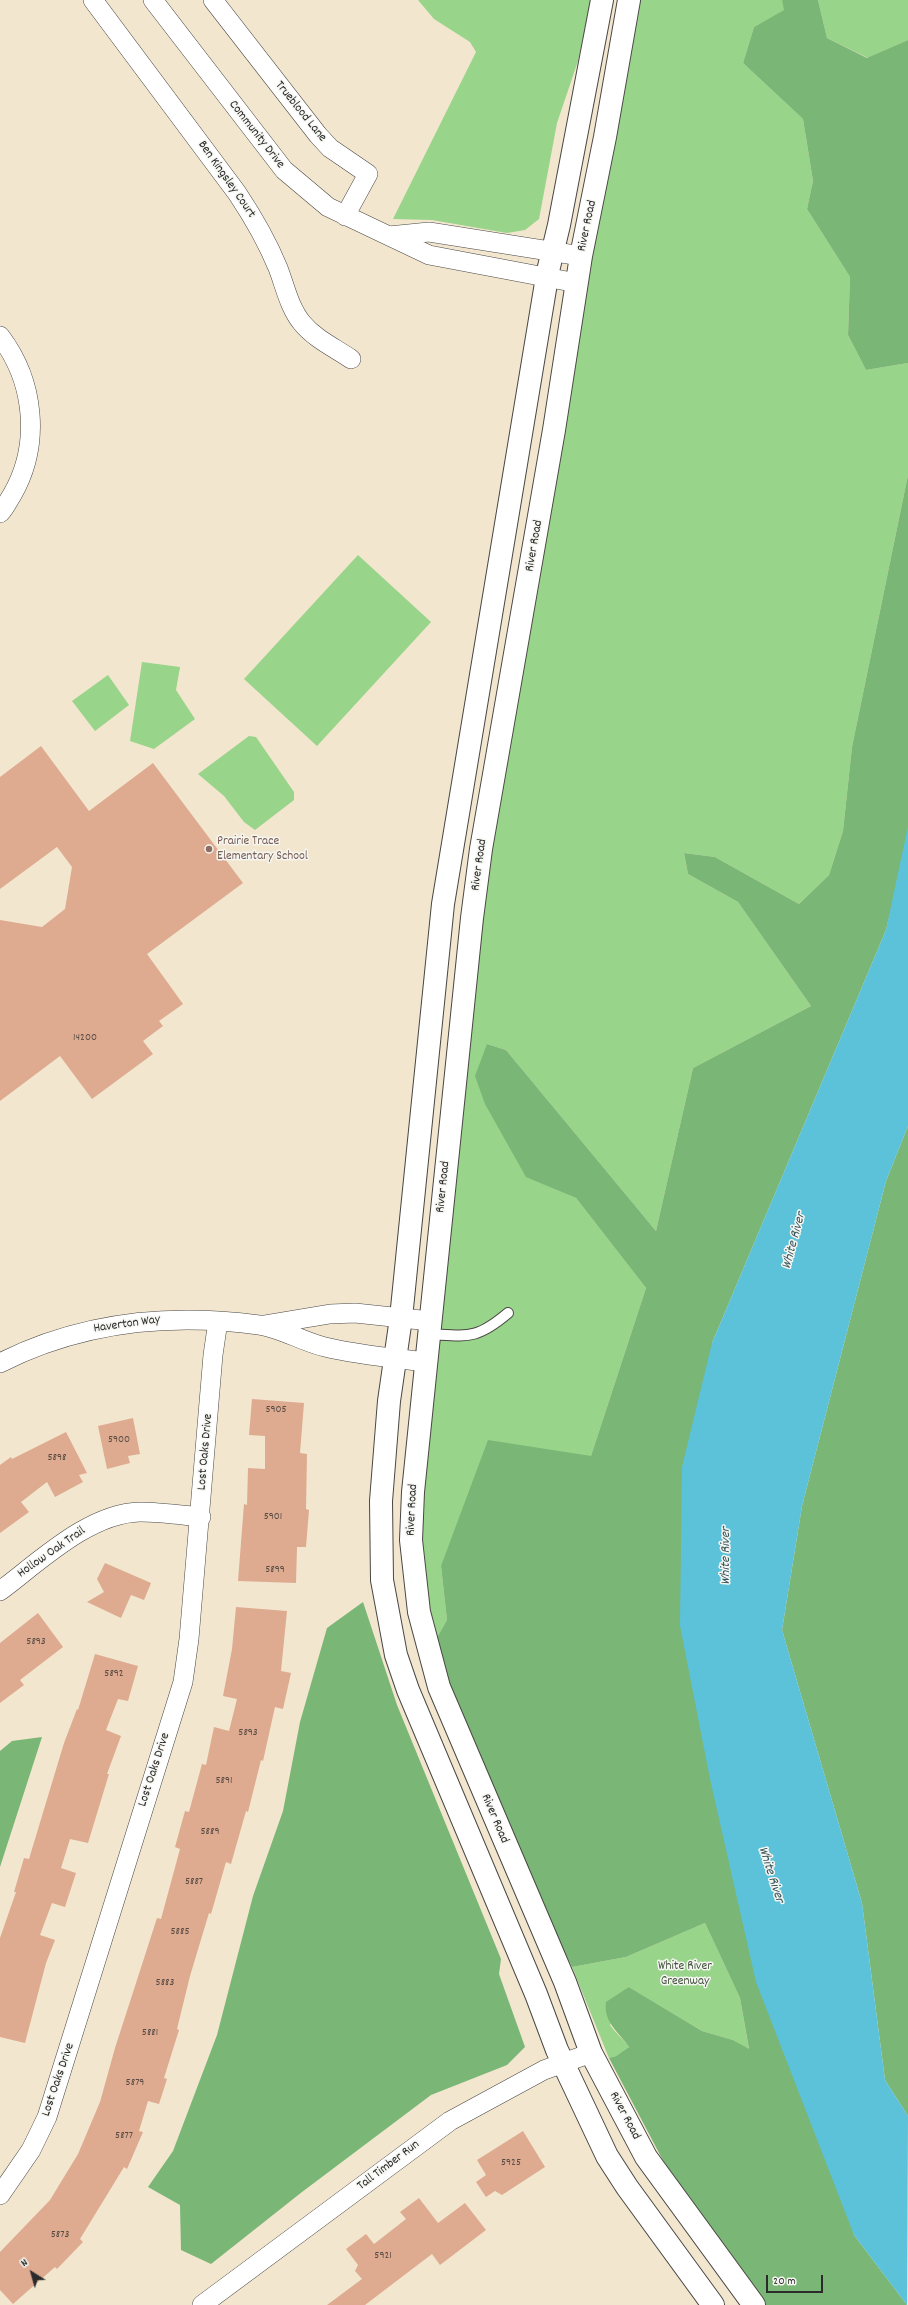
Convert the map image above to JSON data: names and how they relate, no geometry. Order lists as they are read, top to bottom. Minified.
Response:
{"streets":{"main road":["River Road"],"street":["Trueblood Lane","Community Drive","Ben Kingsley Court","Haverton Way","Lost Oaks Drive","Hollow Oak Trail","Tall Timber Run"]},"crossings":[["Trueblood Lane","Community Drive"],["Community Drive","River Road"],["River Road","Haverton Way"],["River Road","Tall Timber Run"],["Haverton Way","Lost Oaks Drive"],["Lost Oaks Drive","Hollow Oak Trail"]],"water":["White River"],"parks":["White River Greenway"],"places":["Prairie Trace Elementary School"],"house_numbers":["14200","5905","5900","5898","5901","5899","5893","5892","5893","5891","5889","5887","5885","5883","5881","5879","5877","5925","5873","5921"],"scale_bar":"20 m","north":"top left"}
